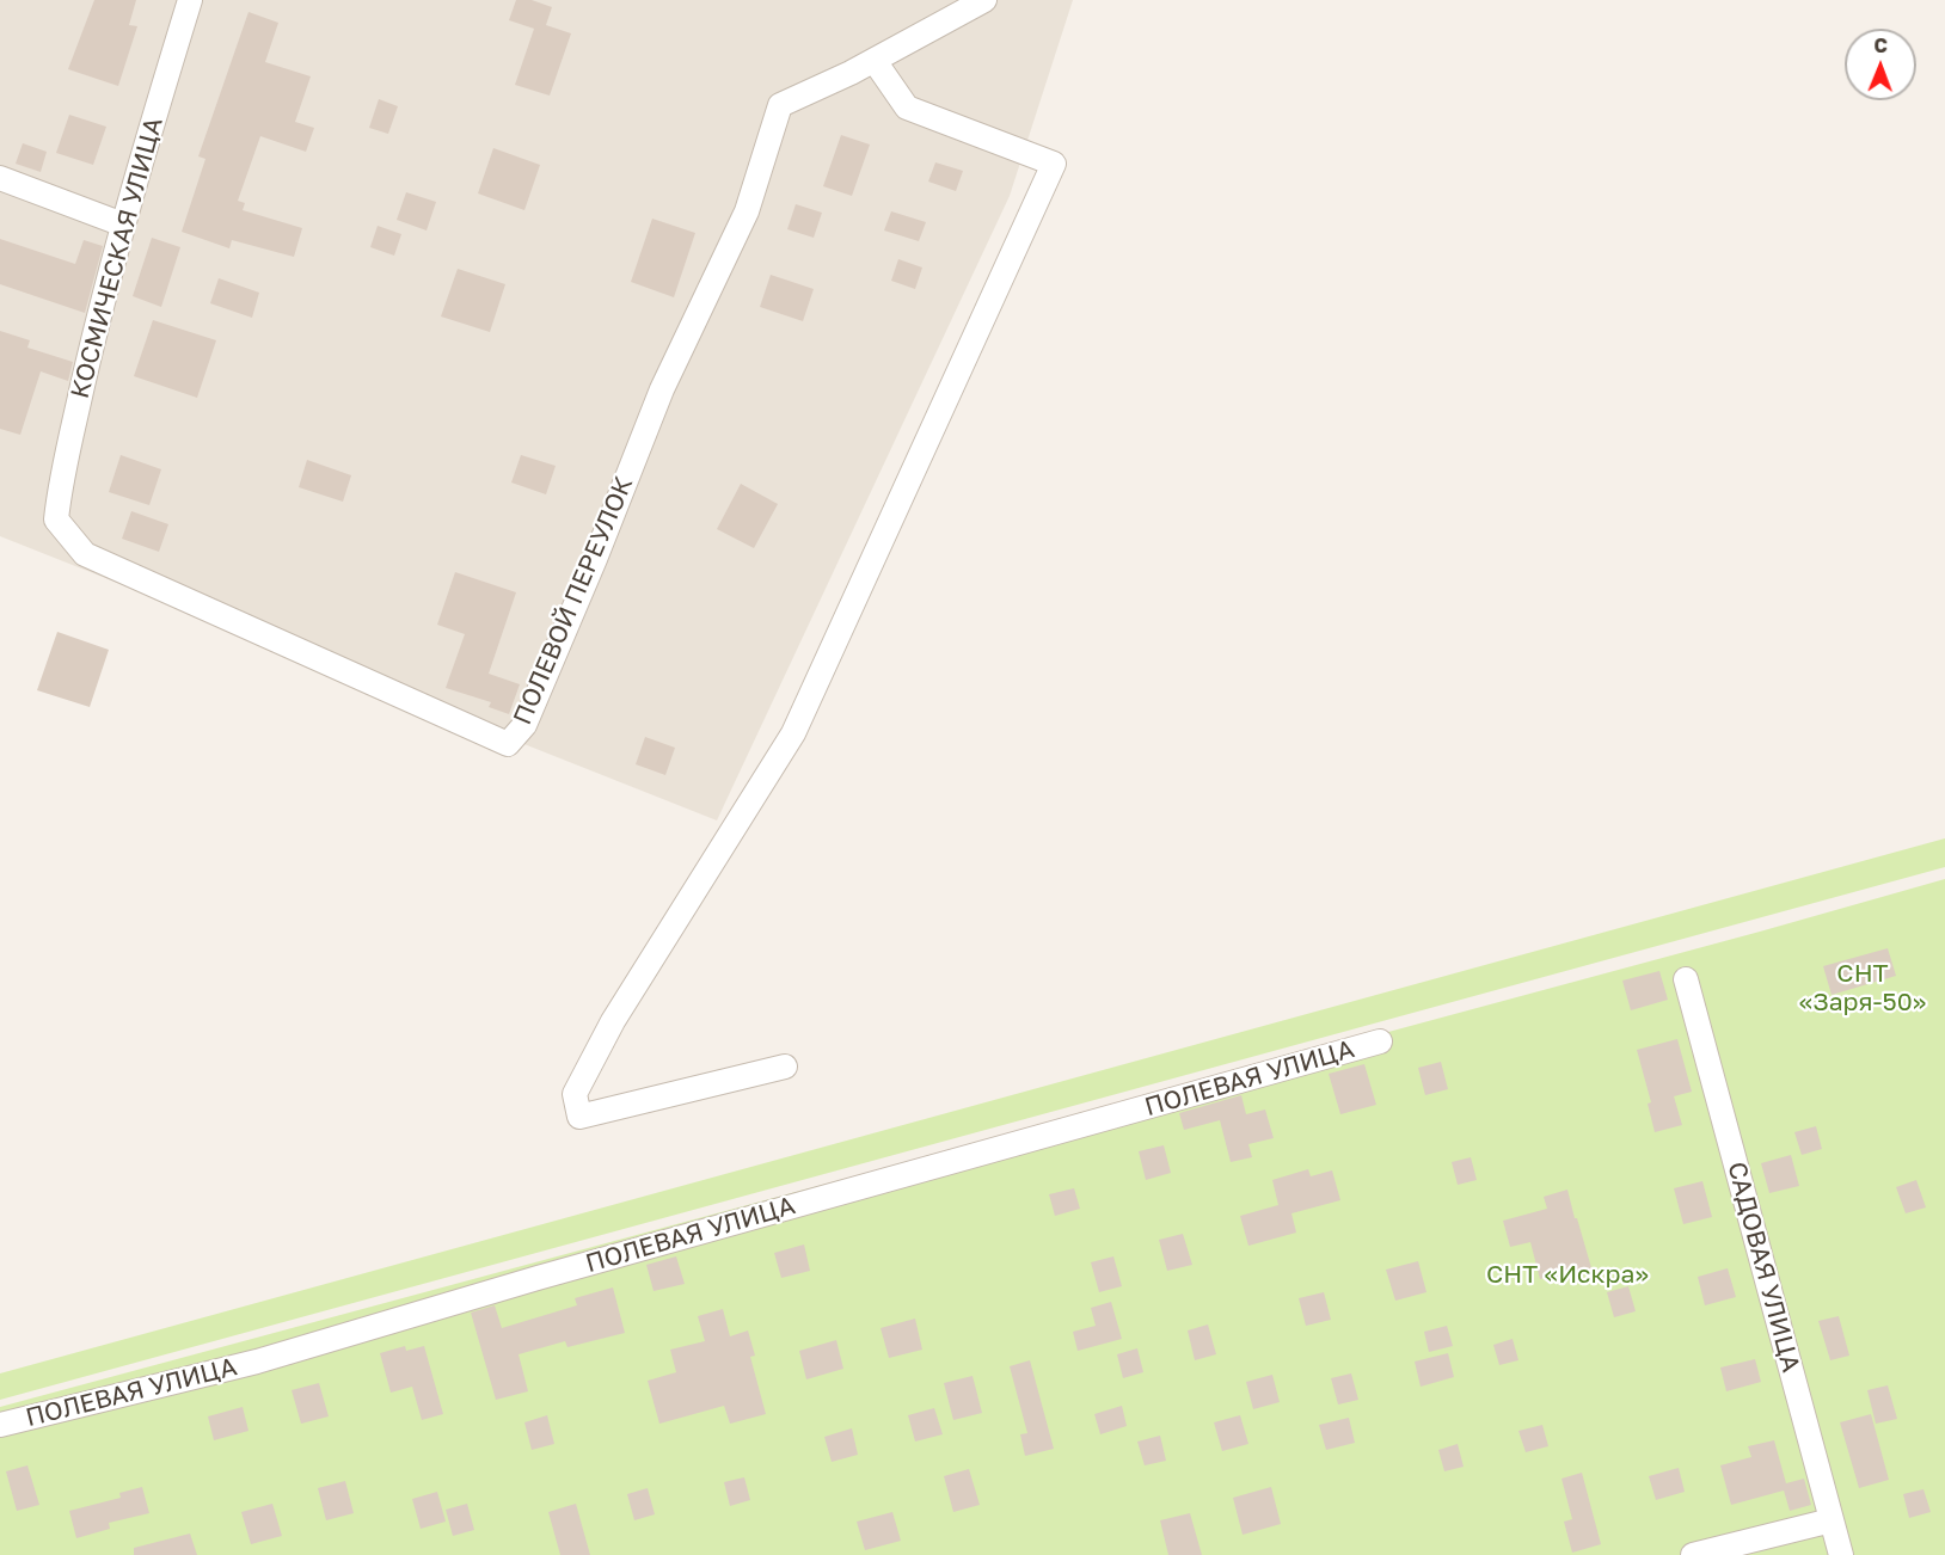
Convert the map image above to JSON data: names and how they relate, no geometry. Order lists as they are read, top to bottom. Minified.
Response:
{"streets":{"street":["КОСМИЧЕСКАЯ УЛИЦА","ПОЛЕВОЙ ПЕРЕУЛОК","ПОЛЕВАЯ УЛИЦА","САДОВАЯ УЛИЦА"]},"crossings":[["КОСМИЧЕСКАЯ УЛИЦА","ПОЛЕВОЙ ПЕРЕУЛОК"]],"parks":["СНТ «Заря-50»","СНТ «Искра»"],"north":"top"}
